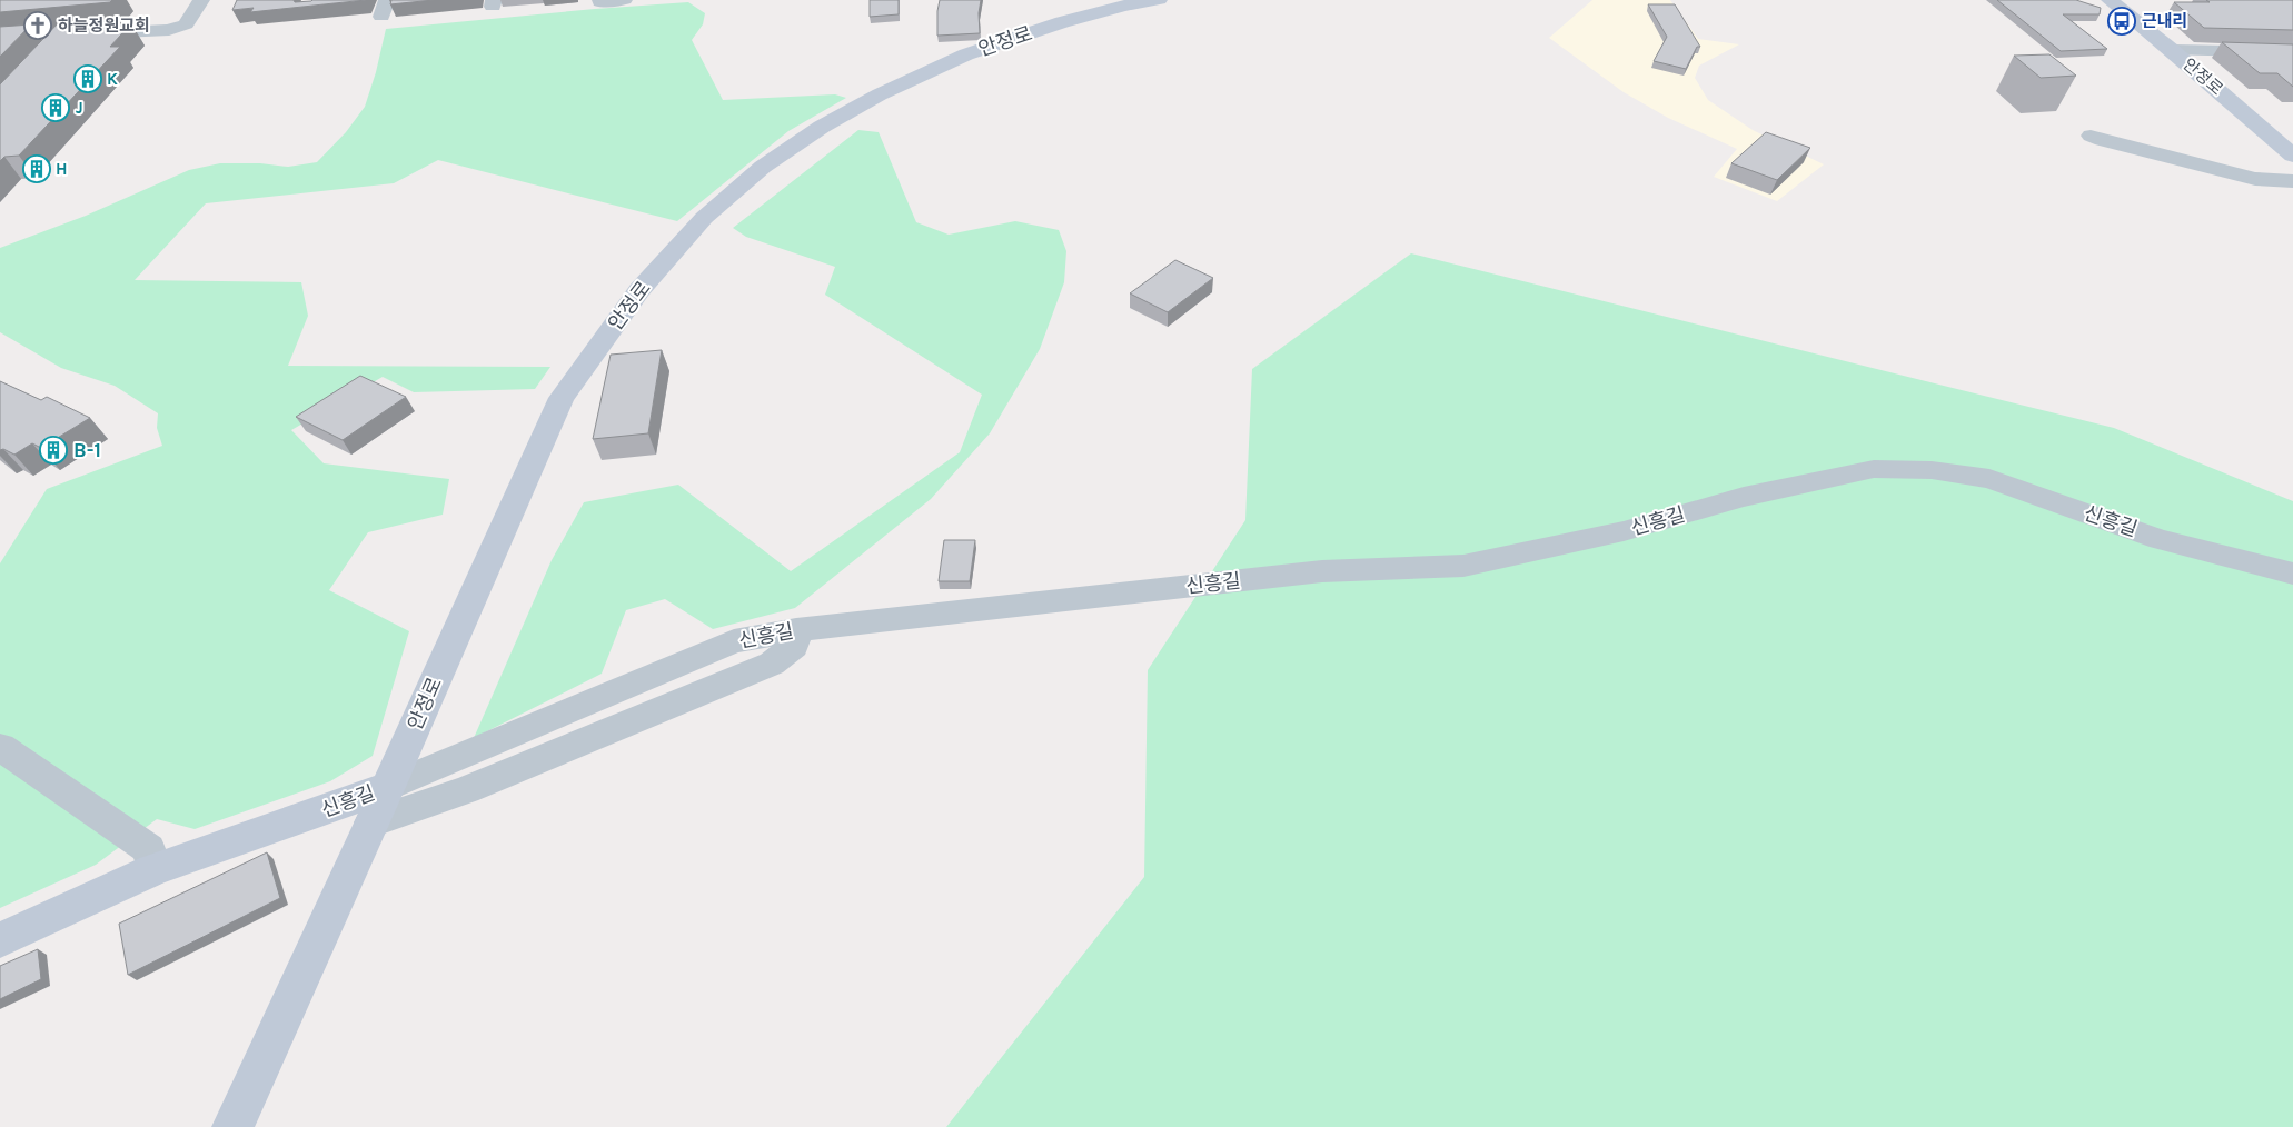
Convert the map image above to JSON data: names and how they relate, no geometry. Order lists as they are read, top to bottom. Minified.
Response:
{"streets":{"street":["안정로","신흥길"]},"crossings":[["안정로","신흥길"]],"places":{"bus stop":["근내리"],"church":["하늘정원교회"],"building":["K","J","H","B-1"]}}
